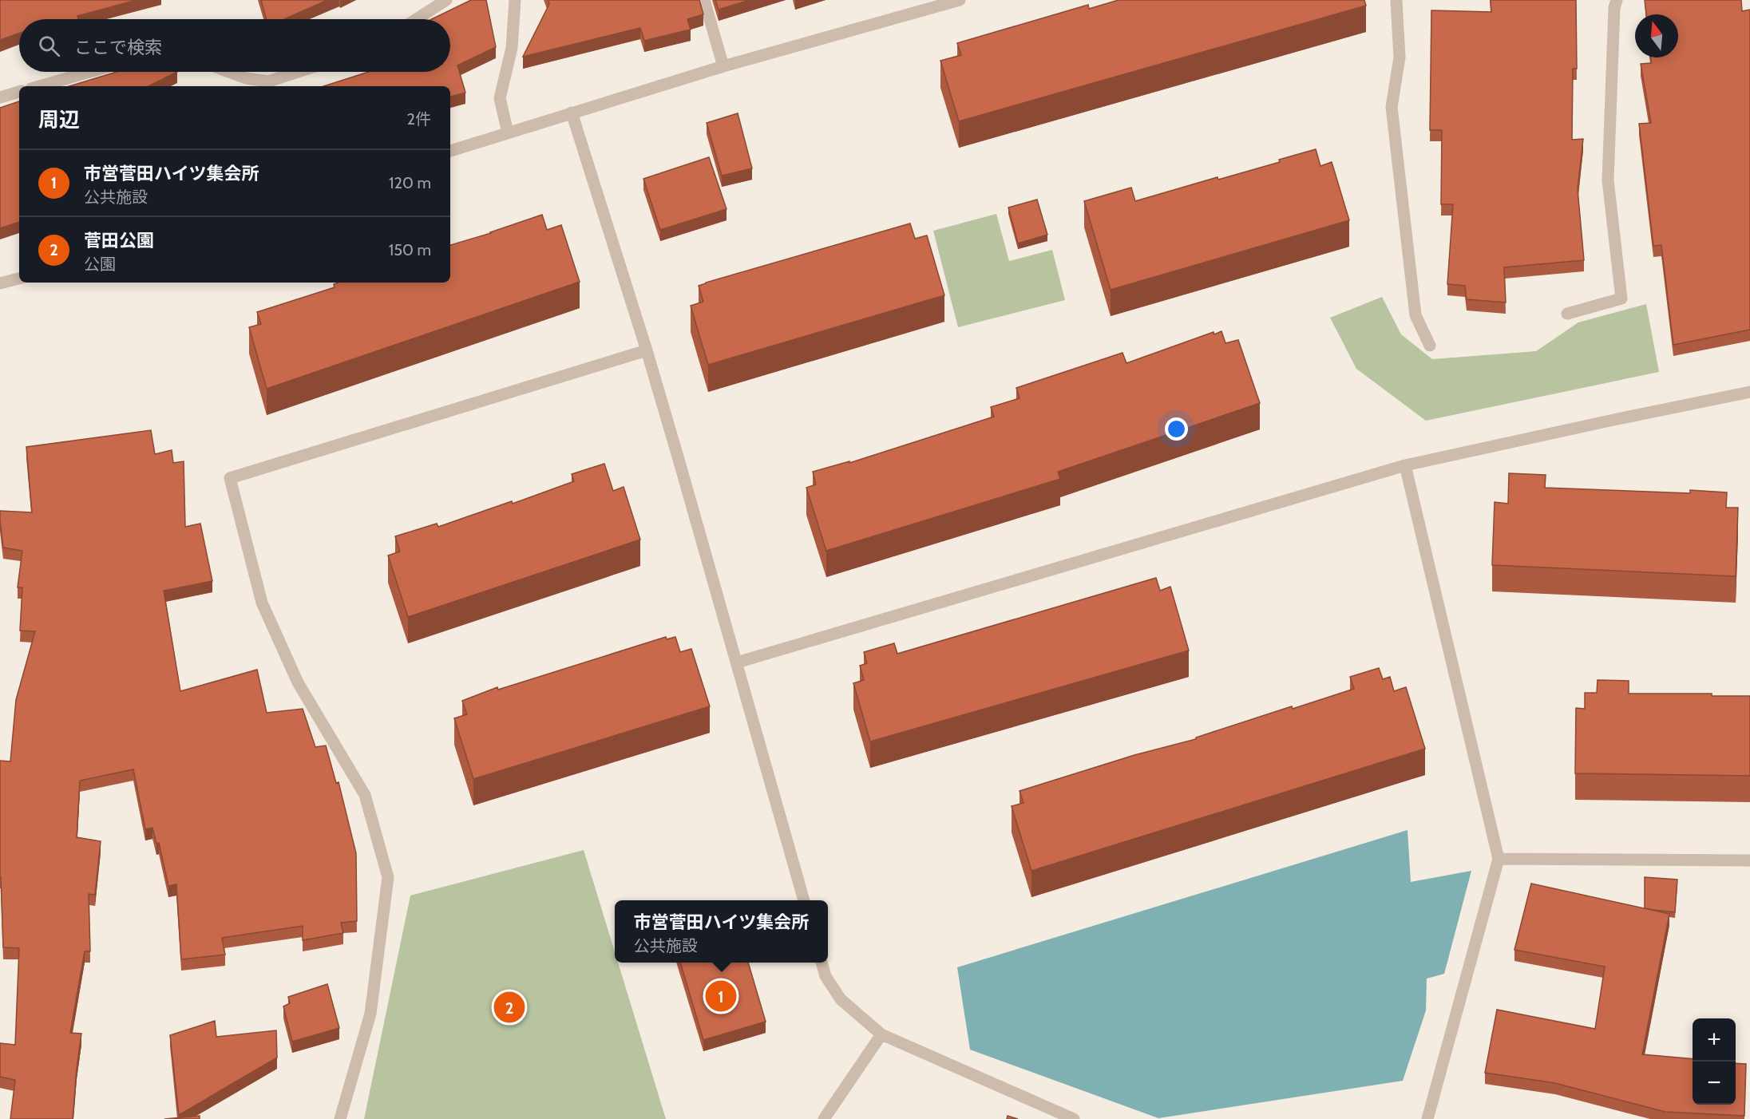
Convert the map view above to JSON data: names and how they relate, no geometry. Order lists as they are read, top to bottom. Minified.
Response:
{"north":"top","page":{"search":"ここで検索","heading":["周辺","2件"],"list":[{"mark":"1","name":"市営菅田ハイツ集会所","note":"公共施設","value":"120 m"},{"mark":"2","name":"菅田公園","note":"公園","value":"150 m"}],"popup":["市営菅田ハイツ集会所","公共施設"],"pins":["1","2"],"map_buttons":["+","−"]}}
